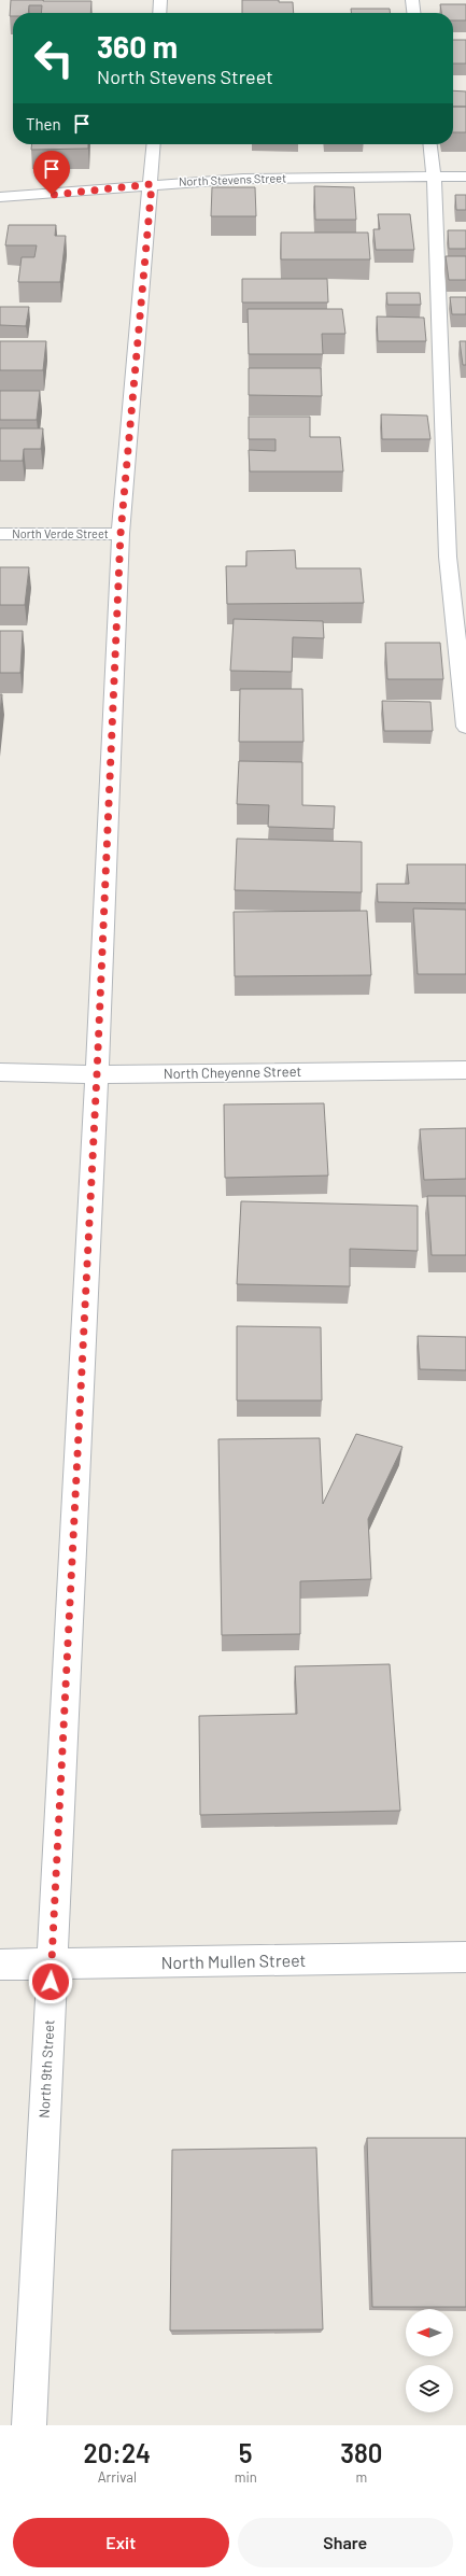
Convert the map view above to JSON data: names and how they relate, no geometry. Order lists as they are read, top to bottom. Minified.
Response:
{"streets":{"street":["North Stevens Street","North Verde Street","North Cheyenne Street","North Mullen Street","North 9th Street"]},"crossings":[["North Stevens Street","North 9th Street"],["North Verde Street","North 9th Street"],["North Cheyenne Street","North 9th Street"],["North Mullen Street","North 9th Street"]],"north":"left","page":{"turn":["360 m","North Stevens Street"],"then":"Then","eta":["20:24","Arrival","5","min","380","m"],"buttons":["Exit","Share"]}}
